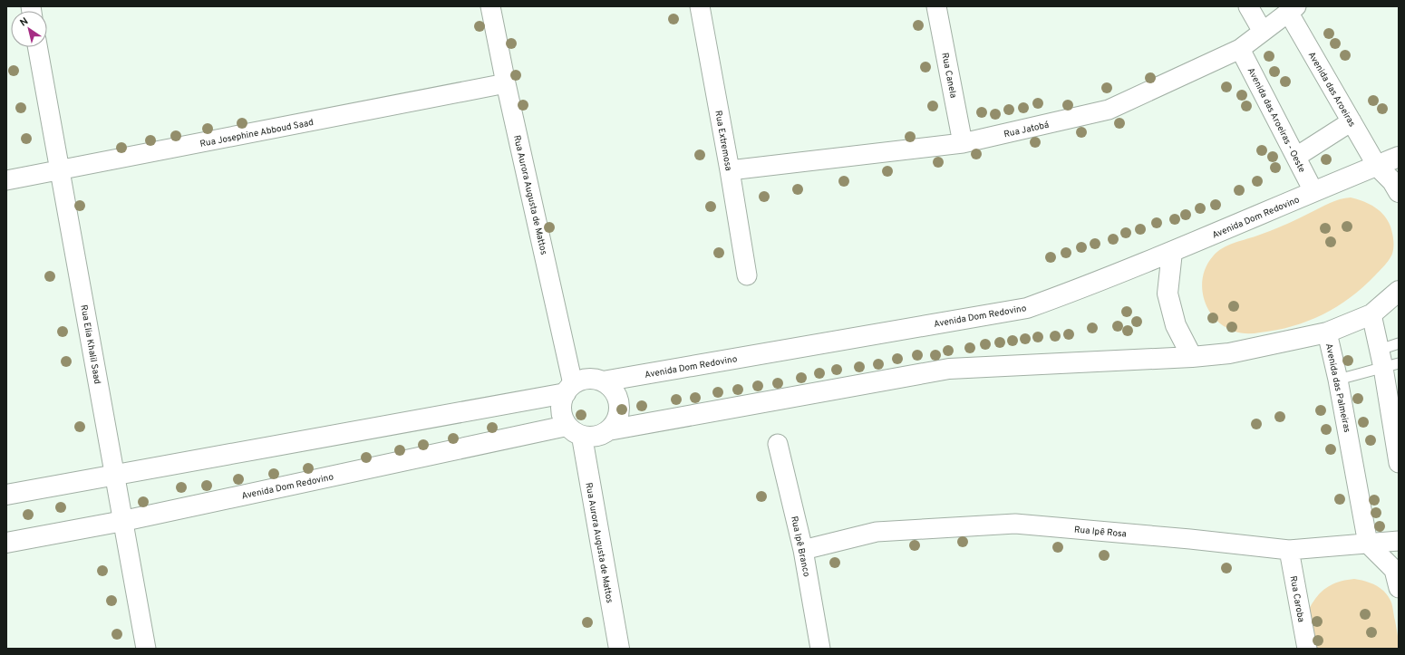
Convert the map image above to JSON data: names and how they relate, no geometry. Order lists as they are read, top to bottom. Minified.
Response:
{"streets":{"street":["Rua Canela","Avenida das Aroeiras","Avenida das Aroeiras - Oeste","Rua Jatobá","Rua Josephine Abboud Saad","Rua Extremosa","Rua Aurora Augusta de Mattos","Avenida Dom Redovino","Rua Elia Khalil Saad","Avenida das Palmeiras","Rua Ipê Rosa","Rua Ipê Branco","Rua Caroba"]},"crossings":[["Rua Canela","Rua Jatobá"],["Avenida das Aroeiras","Rua Jatobá"],["Avenida das Aroeiras","Avenida Dom Redovino"],["Avenida das Aroeiras - Oeste","Rua Jatobá"],["Avenida das Aroeiras - Oeste","Avenida Dom Redovino"],["Rua Jatobá","Rua Extremosa"],["Rua Josephine Abboud Saad","Rua Aurora Augusta de Mattos"],["Rua Josephine Abboud Saad","Rua Elia Khalil Saad"],["Rua Aurora Augusta de Mattos","Avenida Dom Redovino"],["Avenida Dom Redovino","Rua Elia Khalil Saad"],["Avenida das Palmeiras","Rua Ipê Rosa"],["Rua Ipê Rosa","Rua Ipê Branco"],["Rua Ipê Rosa","Rua Caroba"]],"north":"top left"}
